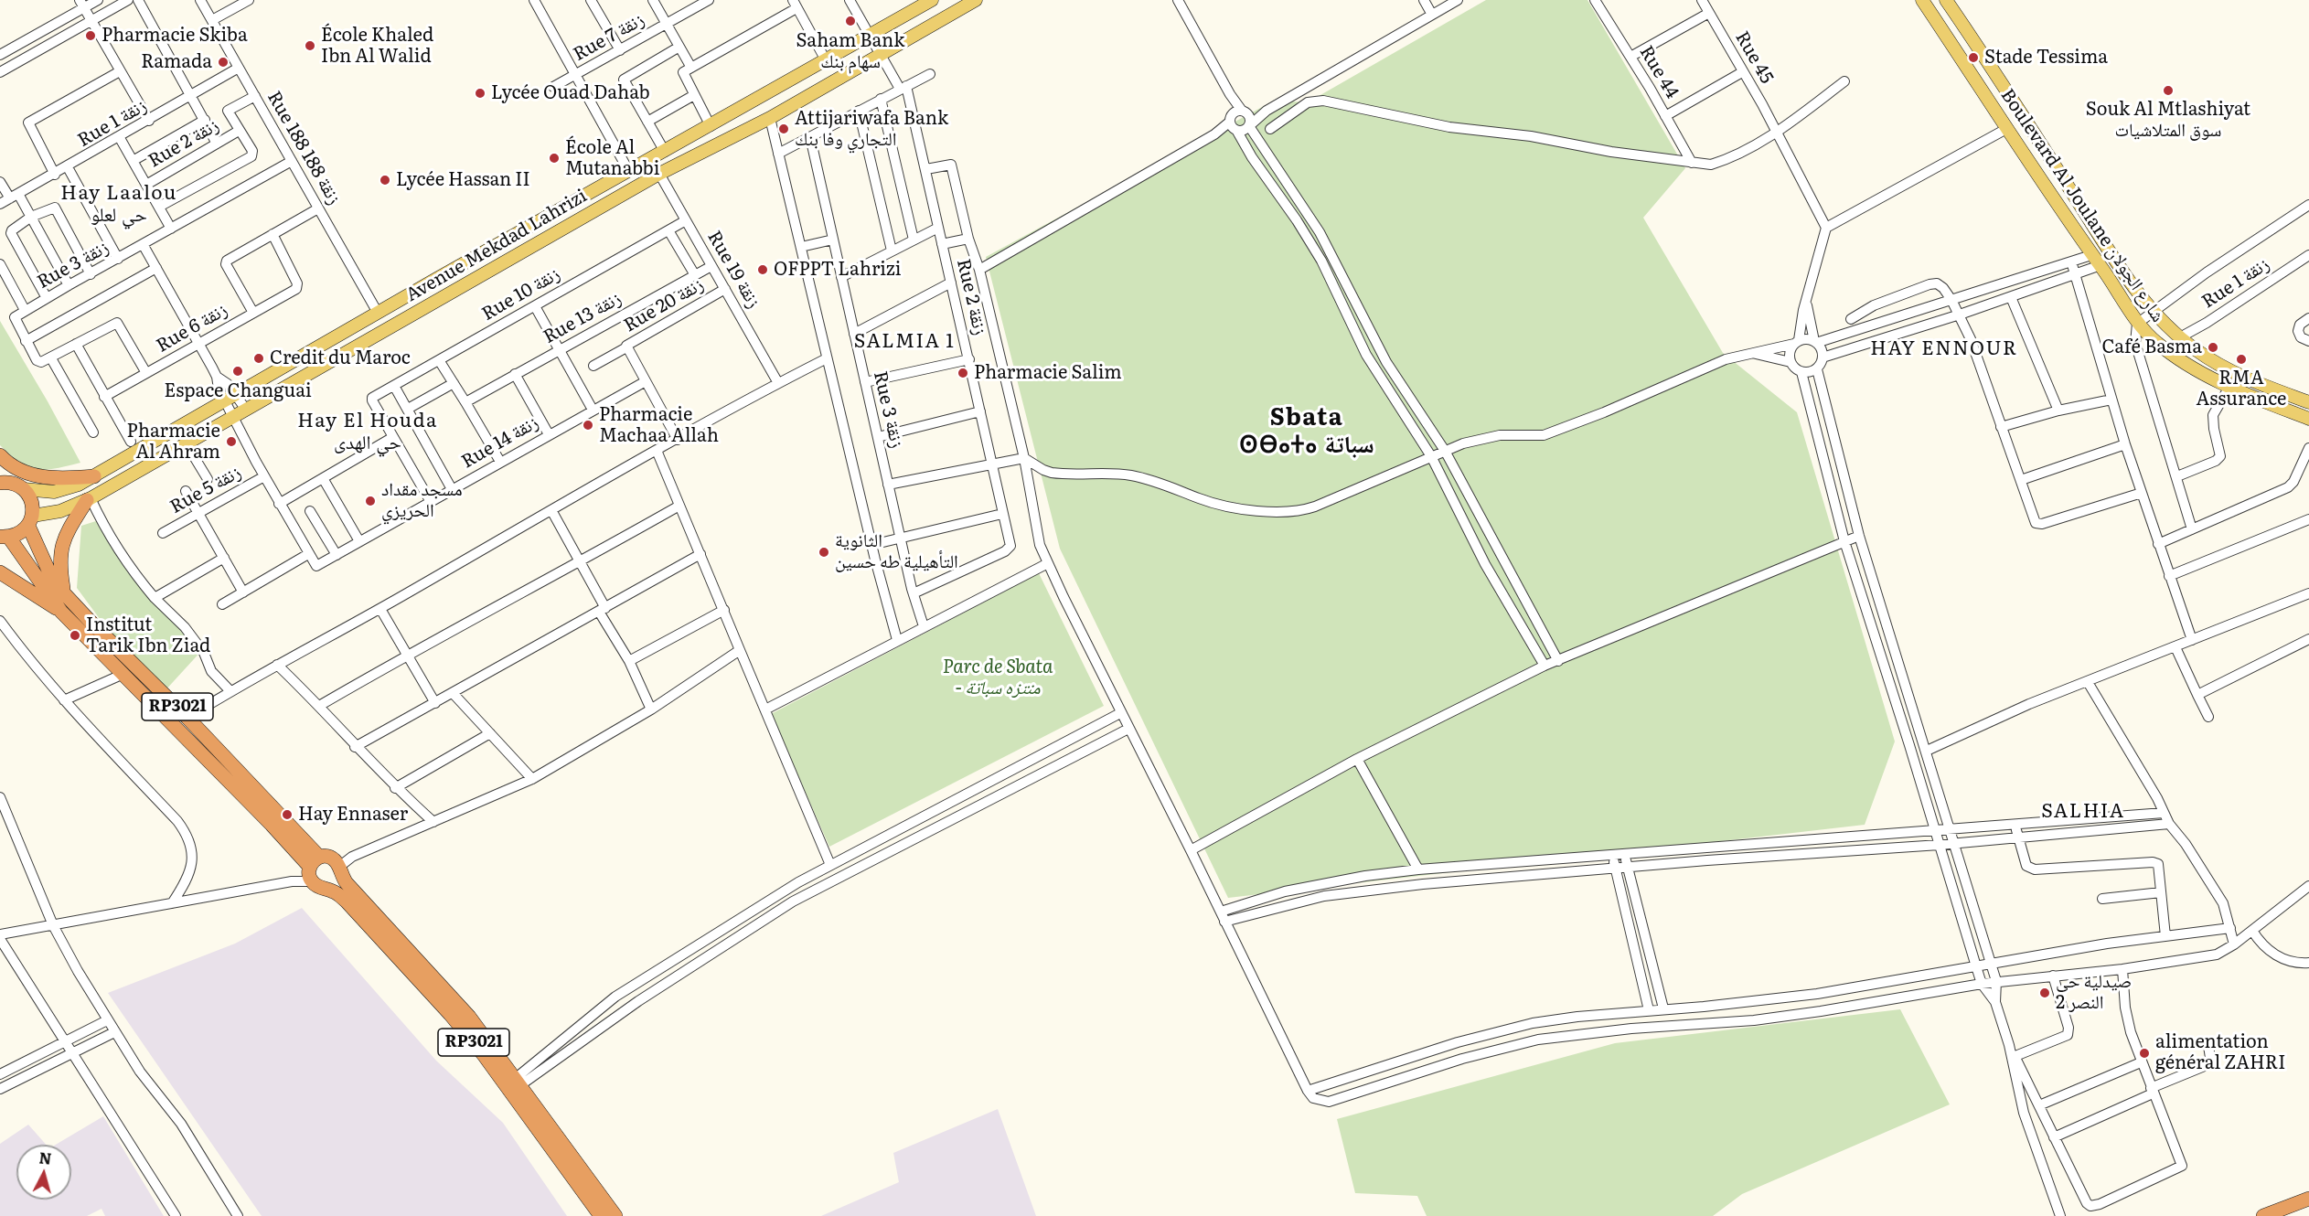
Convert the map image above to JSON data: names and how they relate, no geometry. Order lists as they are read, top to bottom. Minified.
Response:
{"streets":{"highway":["RP3021"],"main road":["Boulevard Al Joulane شارع الجولان","Avenue Mekdad Lahrizi"],"street":["Rue 7 زنقة","Rue 45","Rue 44","Rue 1 زنقة","Rue 2 زنقة","Rue 188 زنقة 188","Rue 3 زنقة","Rue 19 زنقة","Rue 10 زنقة","Rue 20 زنقة","Rue 13 زنقة","Rue 6 زنقة","Rue 14 زنقة","Rue 5 زنقة"]},"crossings":[["Rue 1 زنقة","Rue 188 زنقة 188"],["Rue 1 زنقة","Boulevard Al Joulane شارع الجولان"],["Rue 2 زنقة","Rue 3 زنقة"],["Rue 188 زنقة 188","Avenue Mekdad Lahrizi"],["Rue 188 زنقة 188","Rue 3 زنقة"],["Avenue Mekdad Lahrizi","Rue 19 زنقة"],["Avenue Mekdad Lahrizi","RP3021"],["Rue 19 زنقة","Rue 10 زنقة"],["Rue 19 زنقة","Rue 20 زنقة"],["Rue 19 زنقة","Rue 13 زنقة"],["Rue 20 زنقة","Rue 14 زنقة"]],"districts":["Hay Laalou حي لعلو","SALMIA 1","HAY ENNOUR","Sbata ⵙⴱⴰⵜⴰ سباتة","Hay El Houda حي الهدى","SALHIA"],"parks":["Parc de Sbata - منتزه سباتة"],"places":["Saham Bank سهام بنك","Pharmacie Skiba","École Khaled Ibn Al Walid","Stade Tessima","Ramada","Souk Al Mtlashiyat سوق المتلاشيات","Lycée Ouad Dahab","Attijariwafa Bank التجاري وفا بنك","École Al Mutanabbi","Lycée Hassan II","OFPPT Lahrizi","Café Basma","Credit du Maroc","RMA Assurance","Espace Changuai","Pharmacie Salim","Pharmacie Machaa Allah","Pharmacie Al Ahram","مسجد مقداد الحريزي","الثانوية التأهيلية طه حسين","Institut Tarik Ibn Ziad","Hay Ennaser","صيدلية حي النصر 2","alimentation général ZAHRI"],"north":"top"}
